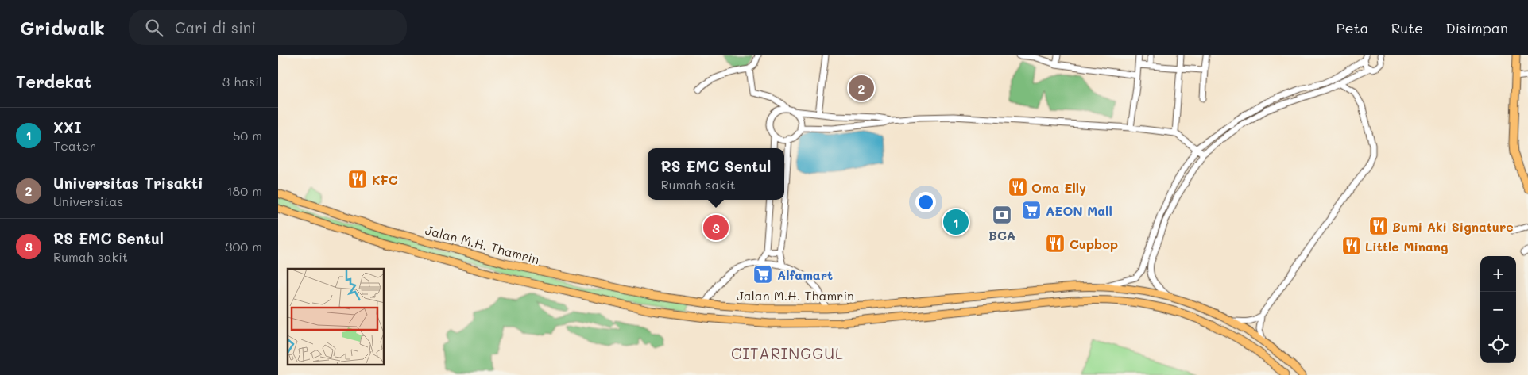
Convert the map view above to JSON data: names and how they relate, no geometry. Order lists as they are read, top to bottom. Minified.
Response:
{"streets":{"main road":["Jalan M.H. Thamrin"]},"districts":["CITARINGGUL"],"places":{"restaurant":["KFC","Oma Elly","Bumi Aki Signature","Cupbop","Little Minang"],"supermarket":["AEON Mall","Alfamart"],"bank":["BCA"]},"page":{"header":"Gridwalk","search":"Cari di sini","nav":["Peta","Rute","Disimpan"],"heading":["Terdekat","3 hasil"],"pins":["2","1","3"],"list":[{"mark":"1","name":"XXI","note":"Teater","value":"50 m"},{"mark":"2","name":"Universitas Trisakti","note":"Universitas","value":"180 m"},{"mark":"3","name":"RS EMC Sentul","note":"Rumah sakit","value":"300 m"}],"popup":["RS EMC Sentul","Rumah sakit"],"map_buttons":["+","−"]}}
